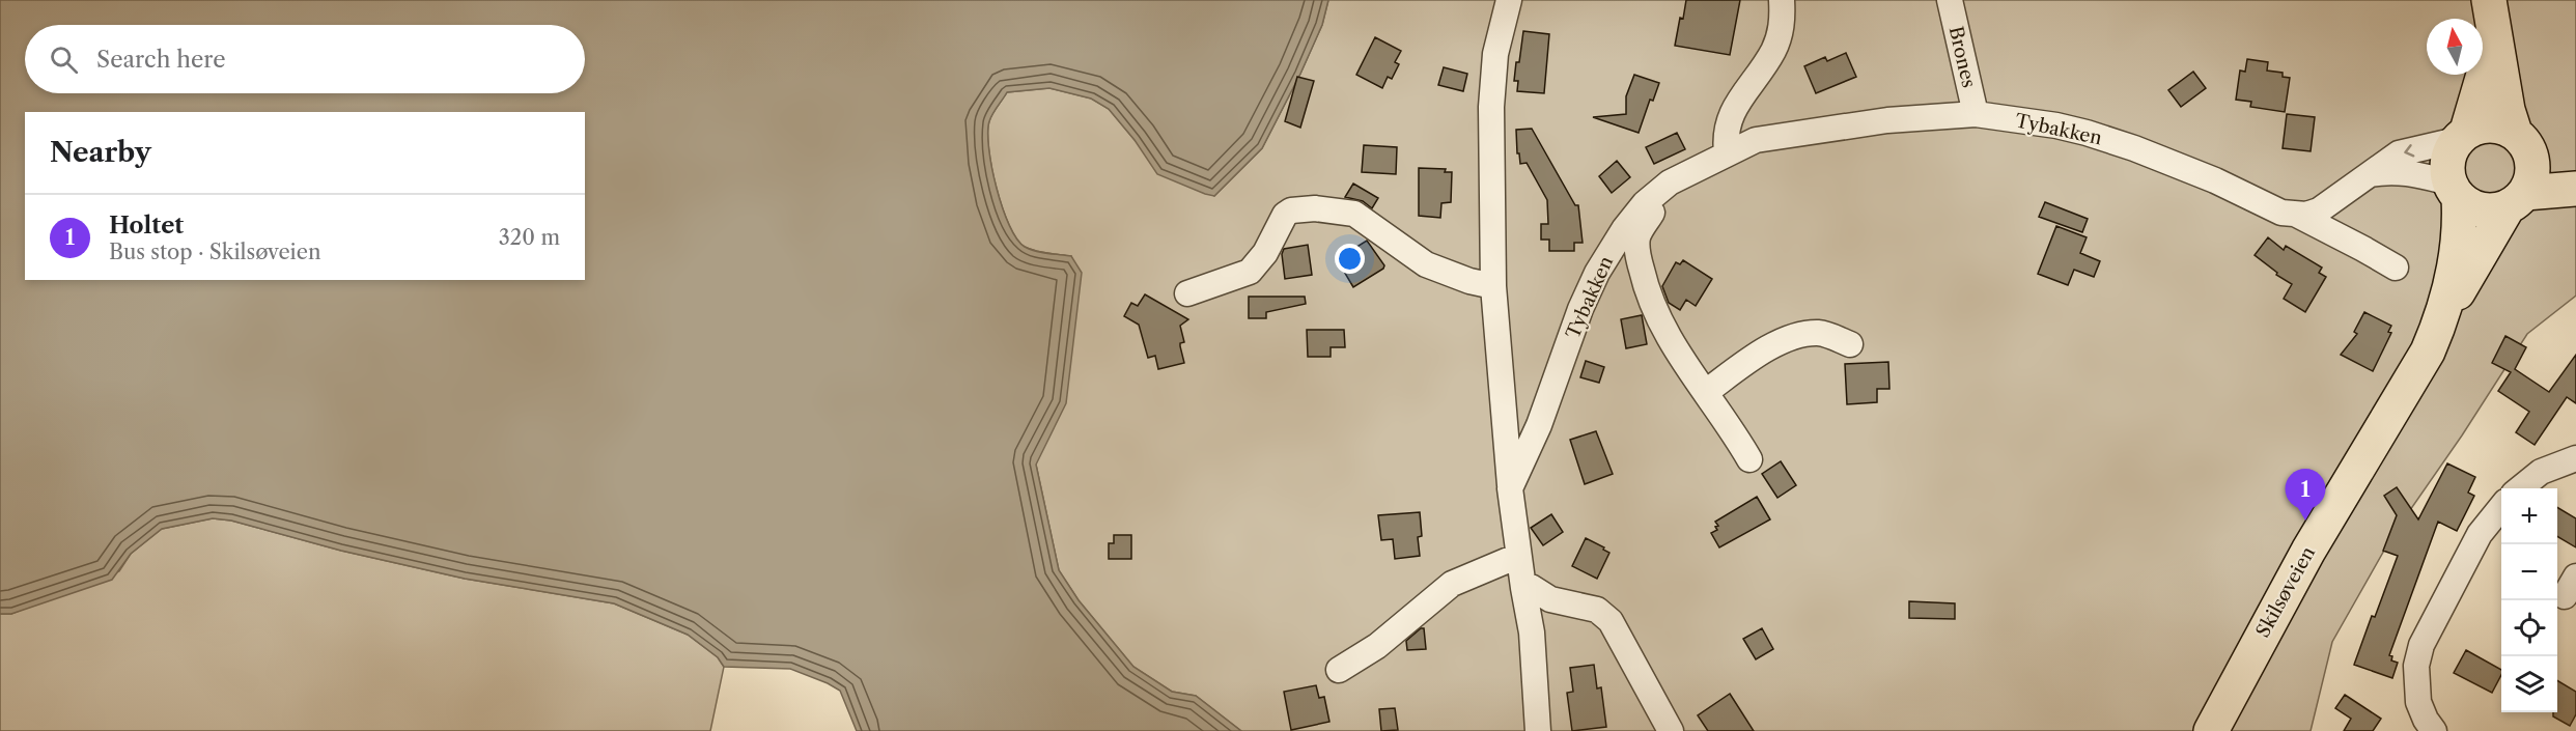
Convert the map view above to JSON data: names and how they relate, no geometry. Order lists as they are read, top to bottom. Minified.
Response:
{"streets":{"main road":["Skilsøveien"],"street":["Brones","Tybakken"]},"crossings":[["Brones","Tybakken"]],"north":"top","page":{"search":"Search here","heading":"Nearby","list":[{"mark":"1","name":"Holtet","note":"Bus stop · Skilsøveien","value":"320 m"}],"pins":"1","map_buttons":["+","−"]}}
